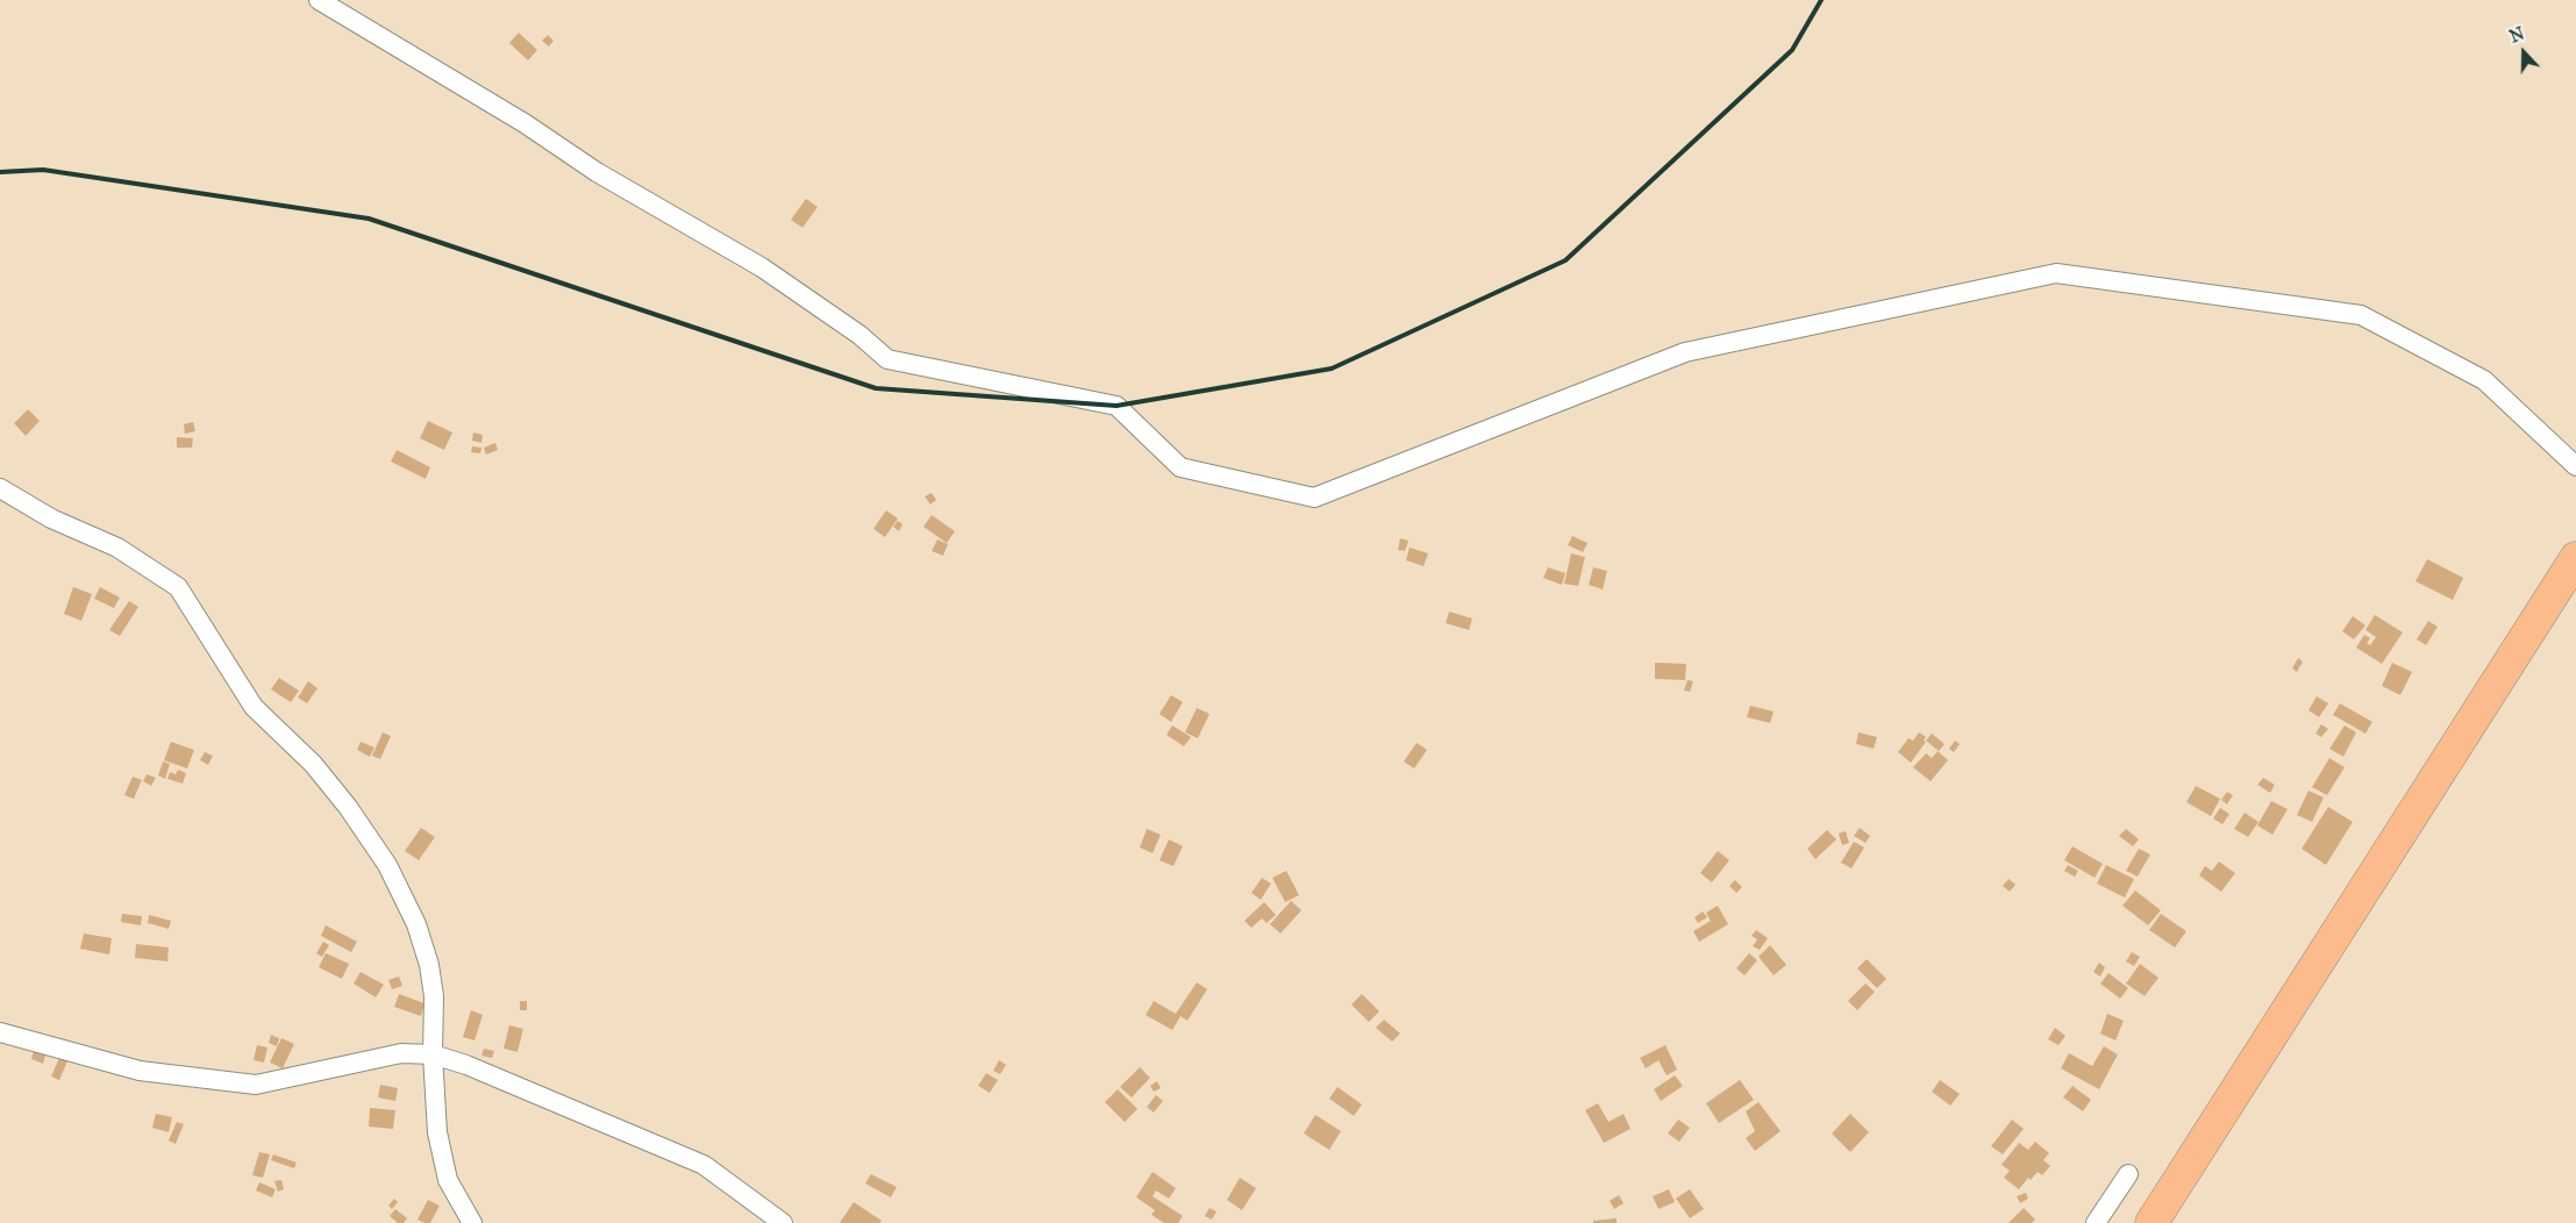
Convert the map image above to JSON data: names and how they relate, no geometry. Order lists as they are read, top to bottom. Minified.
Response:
{"north":"top"}
